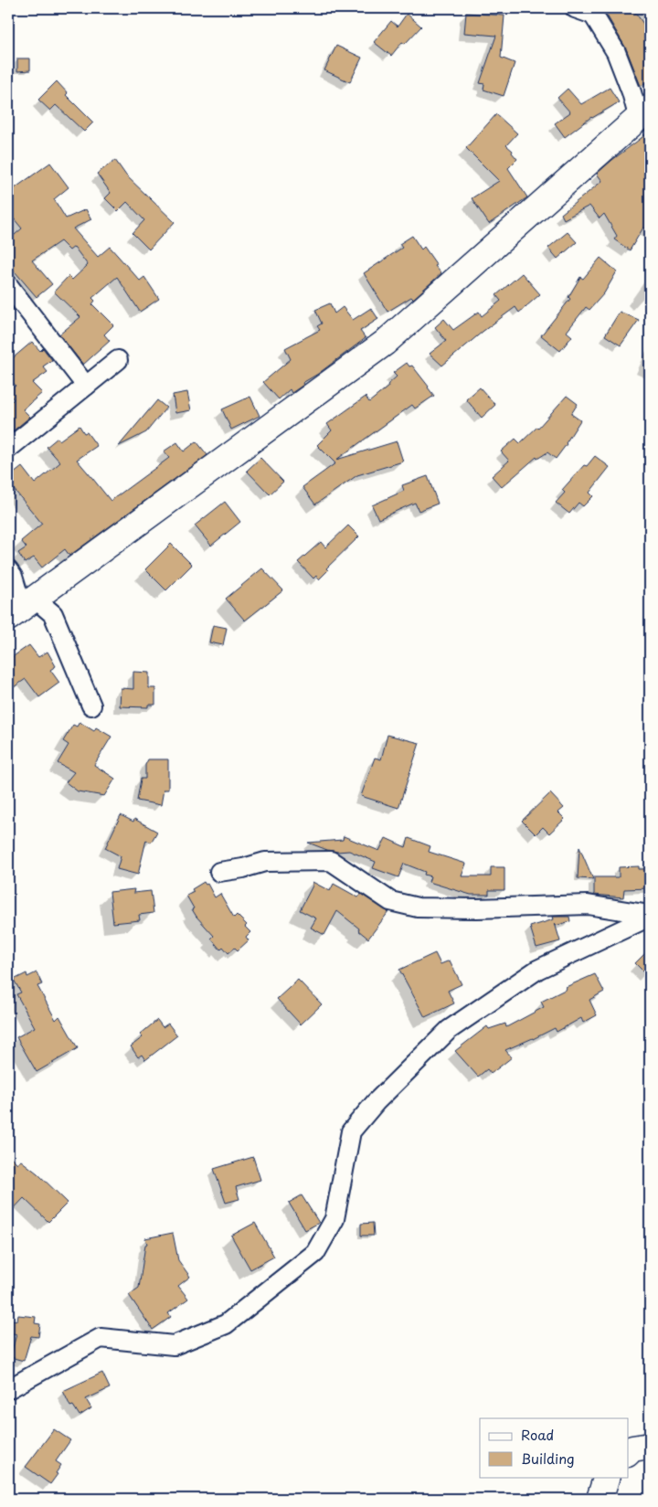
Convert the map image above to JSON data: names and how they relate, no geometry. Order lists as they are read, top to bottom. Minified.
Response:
{"legend":["Road","Building"]}
